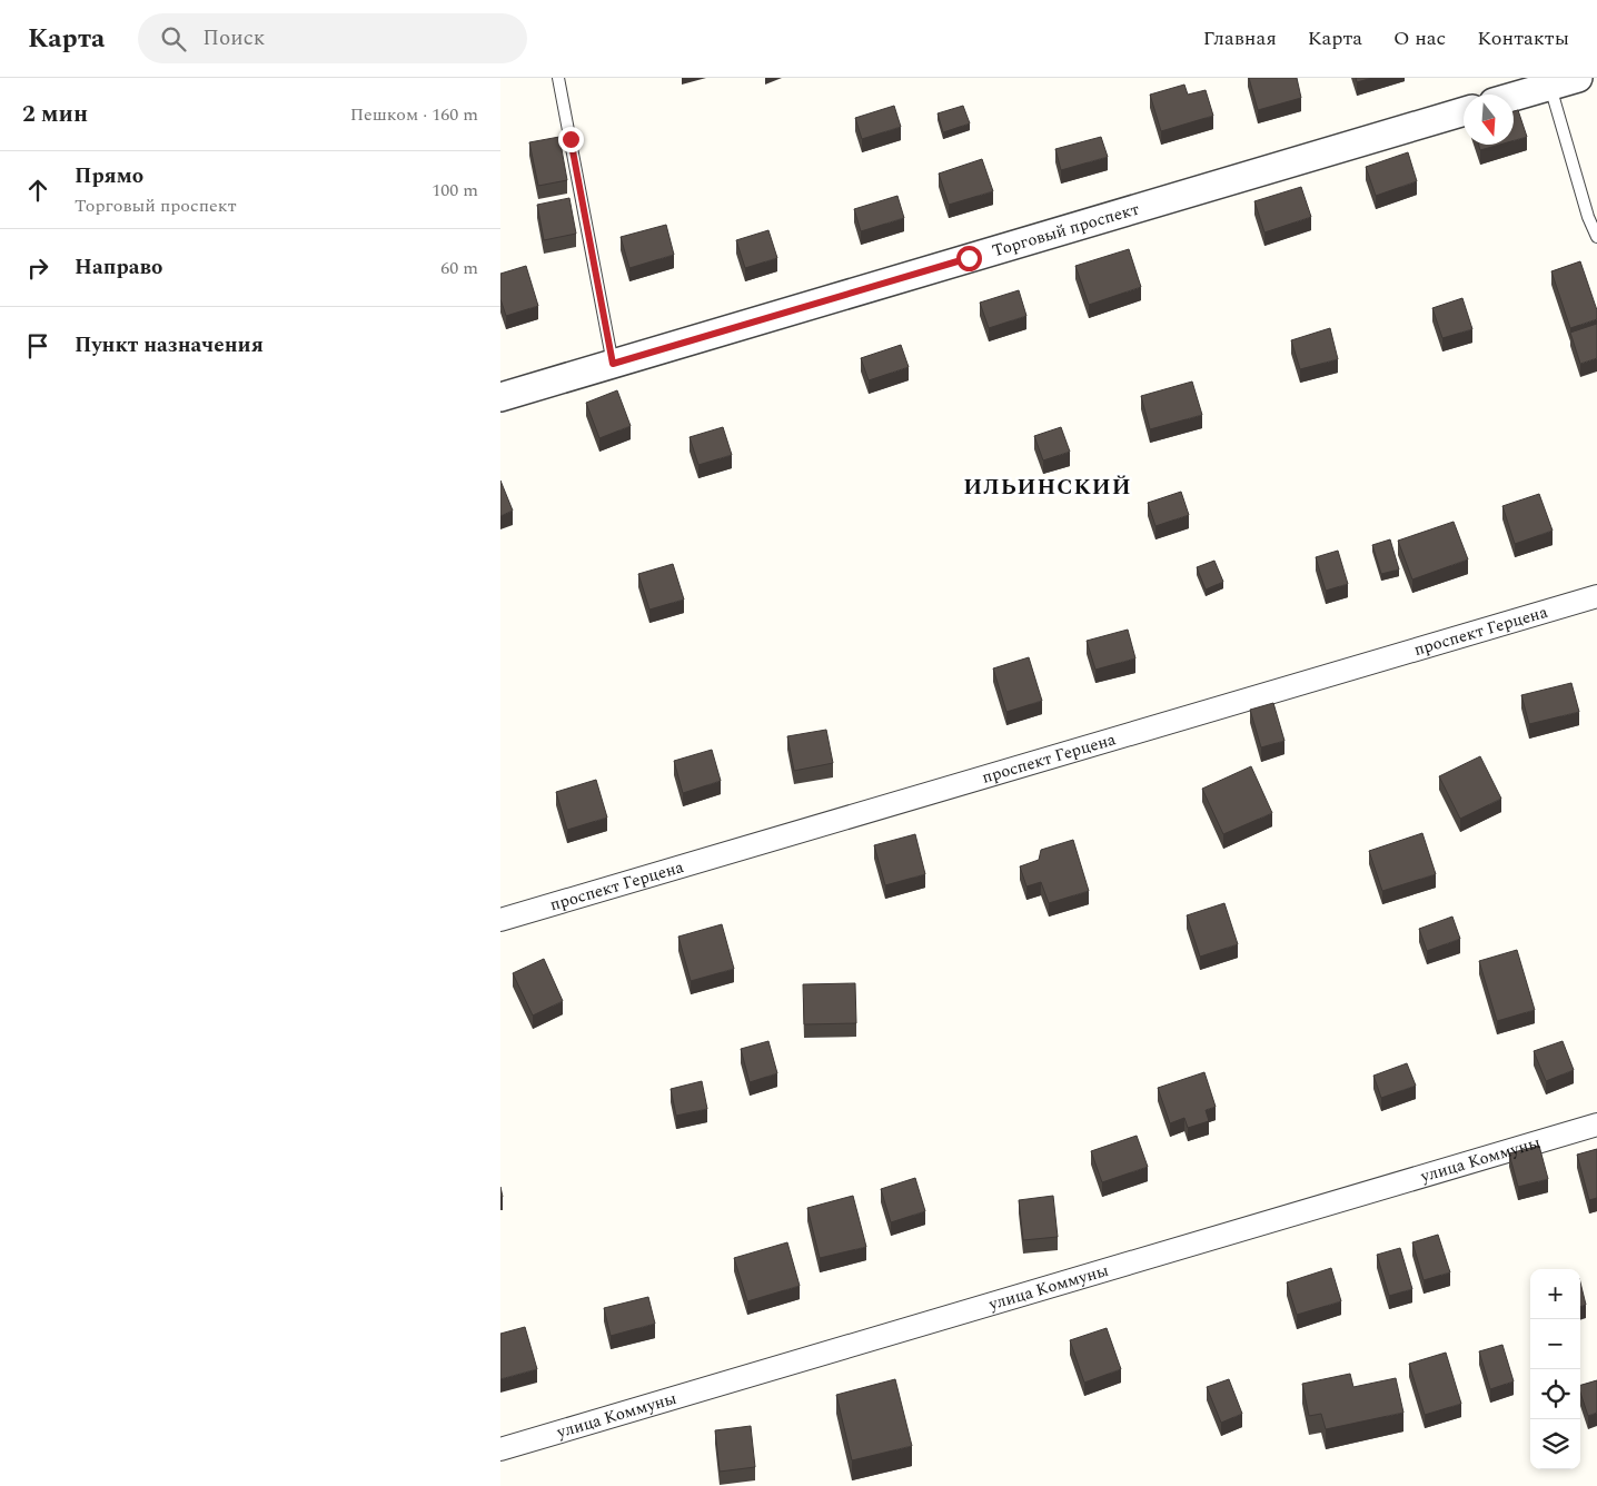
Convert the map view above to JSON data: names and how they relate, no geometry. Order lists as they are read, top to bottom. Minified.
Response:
{"streets":{"street":["Торговый проспект","проспект Герцена","улица Коммуны"]},"districts":["ИЛЬИНСКИЙ"],"north":"bottom","page":{"header":"Карта","search":"Поиск","nav":["Главная","Карта","О нас","Контакты"],"heading":["2 мин","Пешком · 160 m"],"list":[["Прямо","Торговый проспект","100 m"],["Направо","60 m"],"Пункт назначения"],"map_buttons":["+","−"]}}
